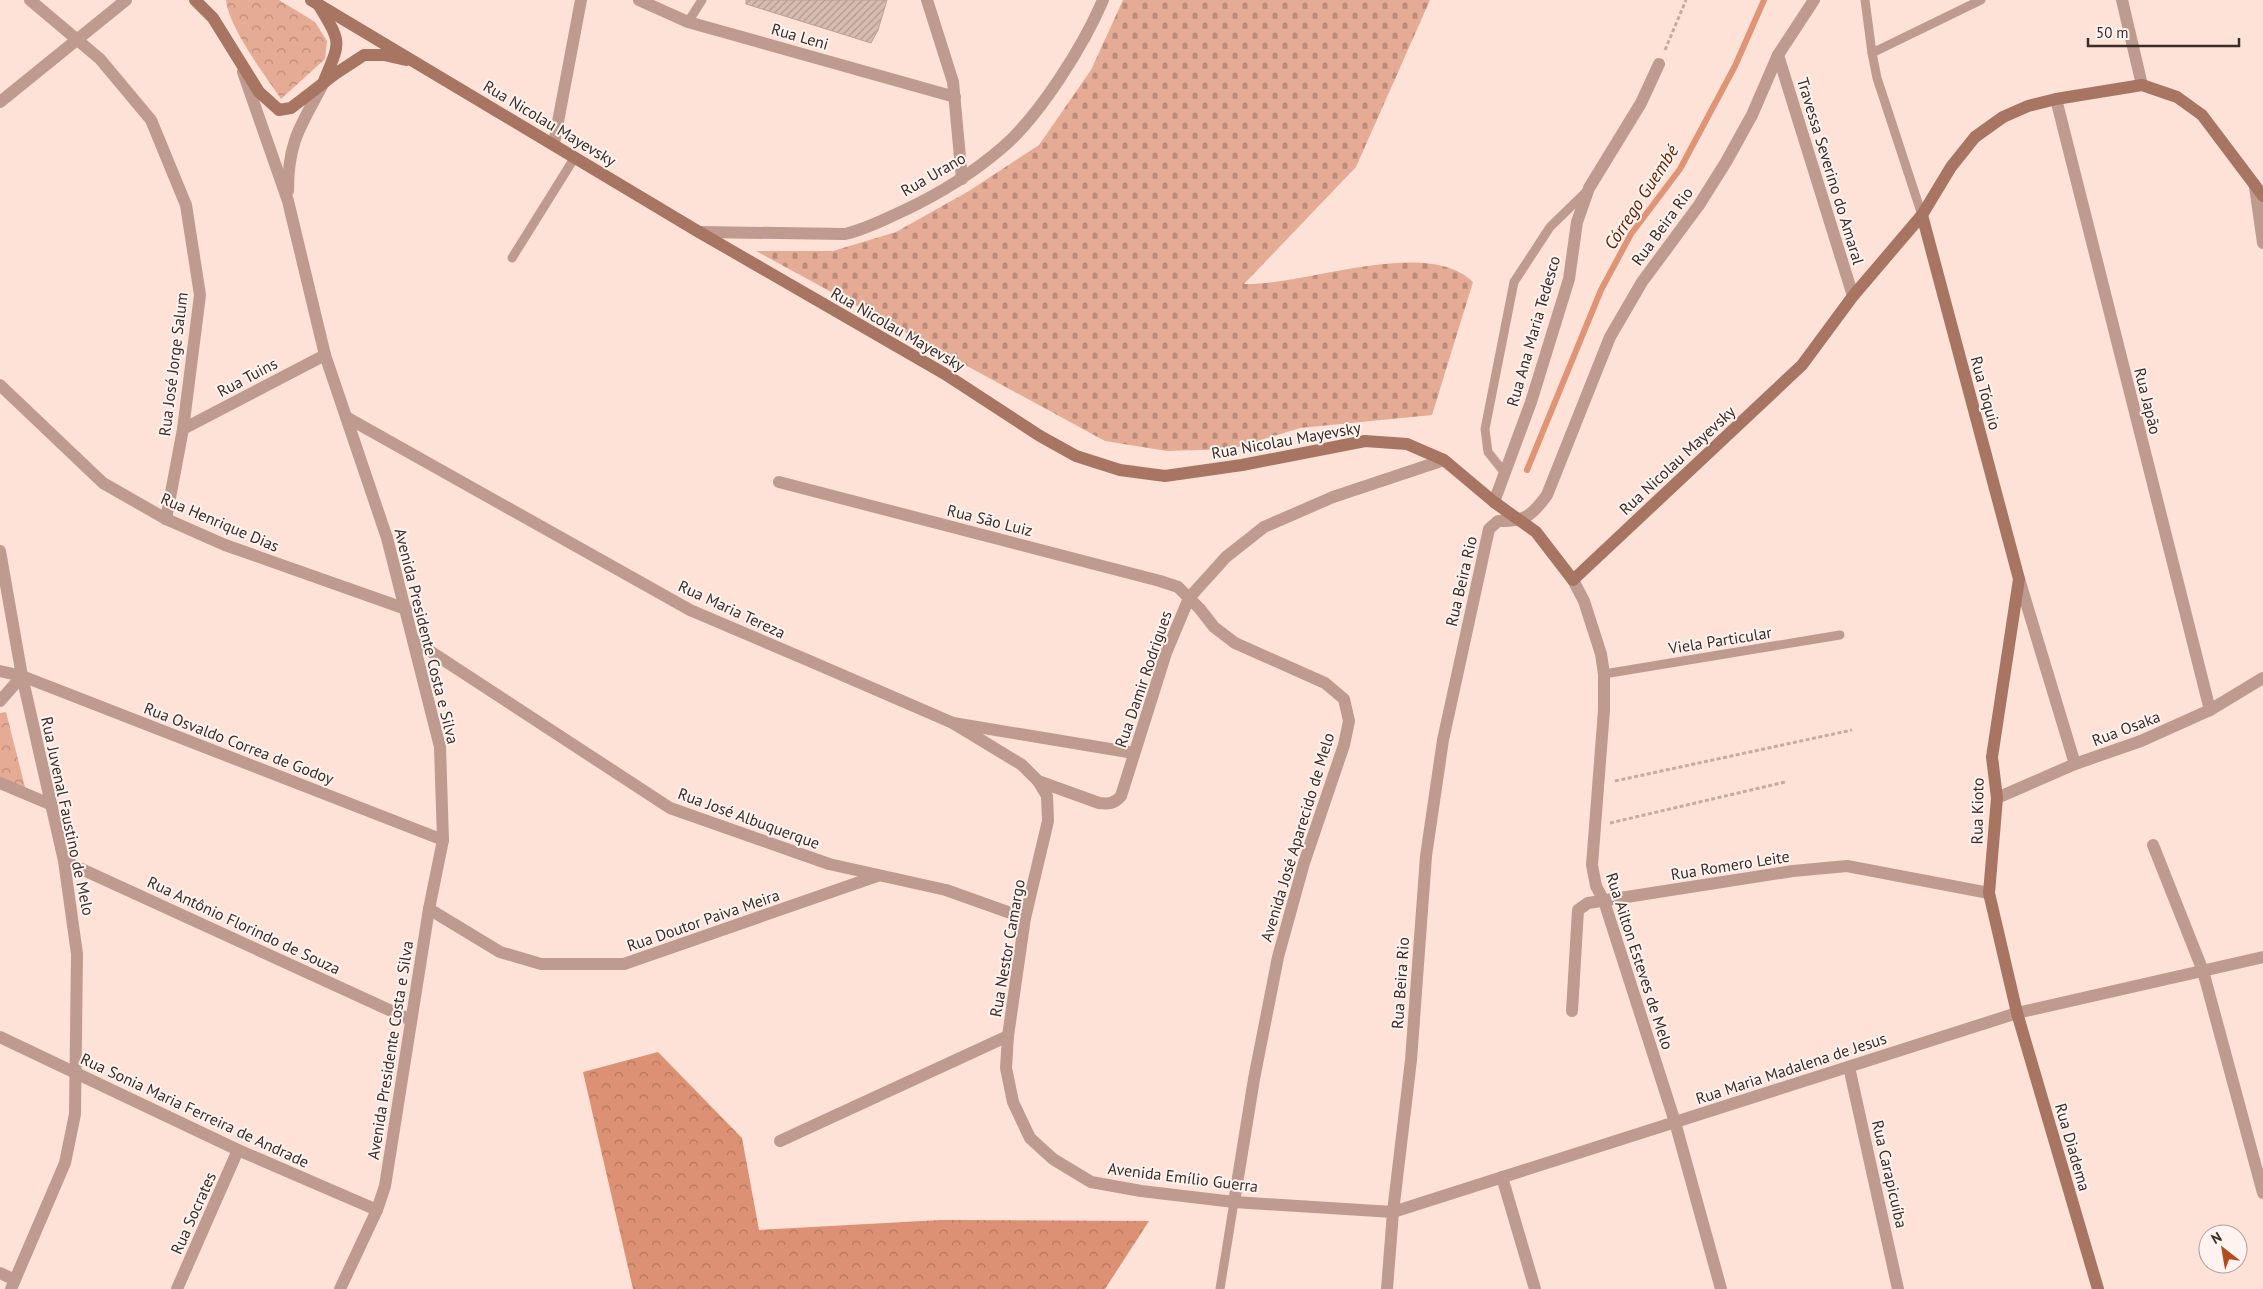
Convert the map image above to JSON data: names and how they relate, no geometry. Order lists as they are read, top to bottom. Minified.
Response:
{"streets":{"street":["Rua Leni","Rua Nicolau Mayevsky","Travessa Severino do Amaral","Rua Urano","Rua Beira Rio","Rua Ana Maria Tedesco","Rua José Jorge Salum","Rua Tuins","Rua Tóquio","Rua Japão","Rua São Luiz","Rua Henrique Dias","Rua Maria Tereza","Avenida Presidente Costa e Silva","Rua Damir Rodrigues","Rua Osaka","Rua Osvaldo Correa de Godoy","Rua Kioto","Rua Juvenal Faustino de Melo","Rua José Albuquerque","Avenida José Aparecido de Melo","Rua Romero Leite","Rua Doutor Paiva Meira","Rua Antônio Florindo de Souza","Rua Nestor Camargo","Rua Ailton Esteves de Melo","Rua Maria Madalena de Jesus","Rua Sonia Maria Ferreira de Andrade","Rua Diadema","Rua Carapicuíba","Avenida Emílio Guerra","Rua Socrates"],"lane":["Viela Particular"]},"crossings":[["Rua Nicolau Mayevsky","Travessa Severino do Amaral"],["Rua Nicolau Mayevsky","Rua Urano"],["Rua Nicolau Mayevsky","Rua Beira Rio"],["Rua Nicolau Mayevsky","Rua Ana Maria Tedesco"],["Rua Nicolau Mayevsky","Rua Tóquio"],["Rua Nicolau Mayevsky","Rua Japão"],["Rua Nicolau Mayevsky","Avenida Presidente Costa e Silva"],["Rua Nicolau Mayevsky","Rua Damir Rodrigues"],["Rua Nicolau Mayevsky","Rua Ailton Esteves de Melo"],["Travessa Severino do Amaral","Rua Beira Rio"],["Rua Beira Rio","Rua Maria Madalena de Jesus"],["Rua Beira Rio","Avenida Emílio Guerra"],["Rua José Jorge Salum","Rua Tuins"],["Rua José Jorge Salum","Rua Henrique Dias"],["Rua Tuins","Avenida Presidente Costa e Silva"],["Rua Tóquio","Rua Kioto"],["Rua Japão","Rua Osaka"],["Rua São Luiz","Rua Damir Rodrigues"],["Rua São Luiz","Avenida José Aparecido de Melo"],["Rua Henrique Dias","Avenida Presidente Costa e Silva"],["Rua Maria Tereza","Avenida Presidente Costa e Silva"],["Rua Maria Tereza","Rua Damir Rodrigues"],["Rua Maria Tereza","Rua Nestor Camargo"],["Avenida Presidente Costa e Silva","Rua Osvaldo Correa de Godoy"],["Avenida Presidente Costa e Silva","Rua José Albuquerque"],["Avenida Presidente Costa e Silva","Rua Doutor Paiva Meira"],["Avenida Presidente Costa e Silva","Rua Antônio Florindo de Souza"],["Avenida Presidente Costa e Silva","Rua Sonia Maria Ferreira de Andrade"],["Viela Particular","Rua Ailton Esteves de Melo"],["Rua Damir Rodrigues","Avenida José Aparecido de Melo"],["Rua Damir Rodrigues","Rua Nestor Camargo"],["Rua Osaka","Rua Kioto"],["Rua Osvaldo Correa de Godoy","Rua Juvenal Faustino de Melo"],["Rua Kioto","Rua Romero Leite"],["Rua Kioto","Rua Maria Madalena de Jesus"],["Rua Kioto","Rua Diadema"],["Rua Juvenal Faustino de Melo","Rua Antônio Florindo de Souza"],["Rua Juvenal Faustino de Melo","Rua Sonia Maria Ferreira de Andrade"],["Rua José Albuquerque","Rua Doutor Paiva Meira"],["Rua José Albuquerque","Rua Nestor Camargo"],["Avenida José Aparecido de Melo","Avenida Emílio Guerra"],["Rua Romero Leite","Rua Ailton Esteves de Melo"],["Rua Nestor Camargo","Avenida Emílio Guerra"],["Rua Ailton Esteves de Melo","Rua Maria Madalena de Jesus"],["Rua Maria Madalena de Jesus","Rua Diadema"],["Rua Maria Madalena de Jesus","Rua Carapicuíba"],["Rua Maria Madalena de Jesus","Avenida Emílio Guerra"],["Rua Sonia Maria Ferreira de Andrade","Rua Socrates"]],"water":["Córrego Guembé"],"scale_bar":"50 m","north":"top left"}
